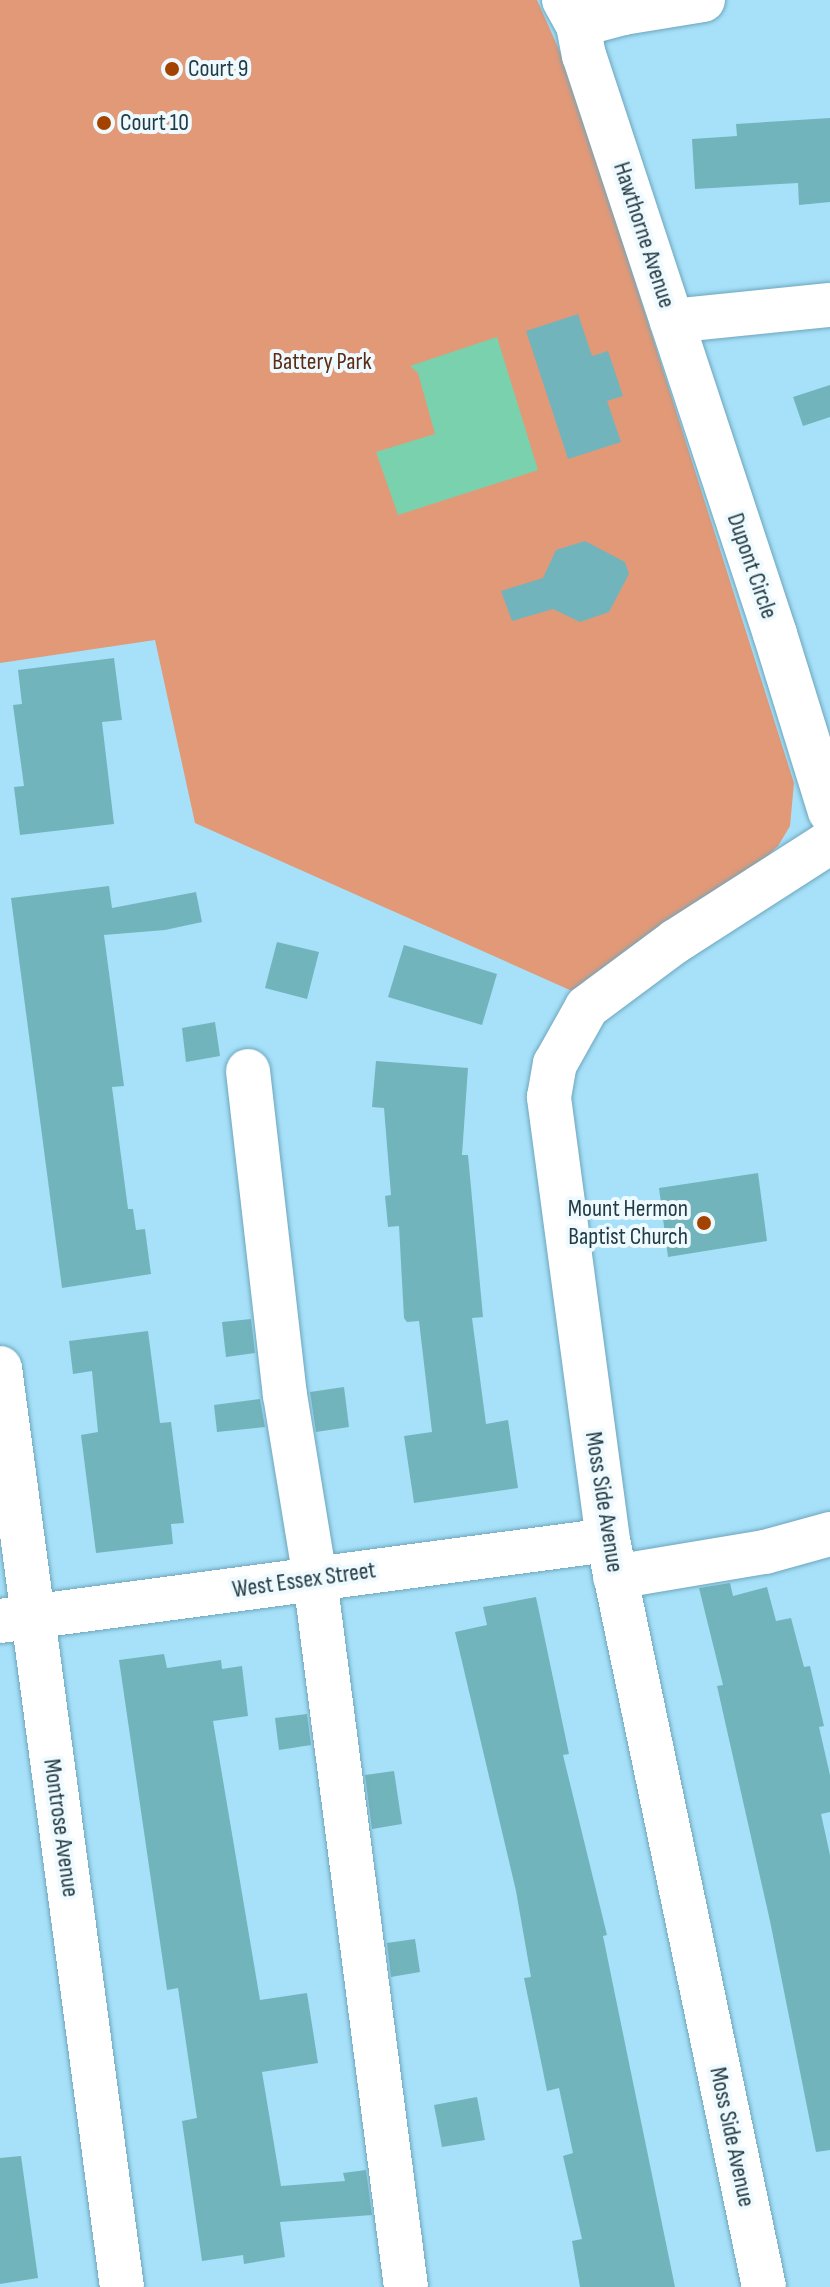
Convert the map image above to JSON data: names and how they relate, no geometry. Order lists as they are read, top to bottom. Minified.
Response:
{"streets":{"street":["Hawthorne Avenue","Dupont Circle","Moss Side Avenue","West Essex Street","Montrose Avenue"]},"crossings":[["Hawthorne Avenue","Dupont Circle"],["Moss Side Avenue","West Essex Street"],["West Essex Street","Montrose Avenue"]],"parks":["Battery Park"],"places":["Court 9","Court 10","Mount Hermon Baptist Church"]}
